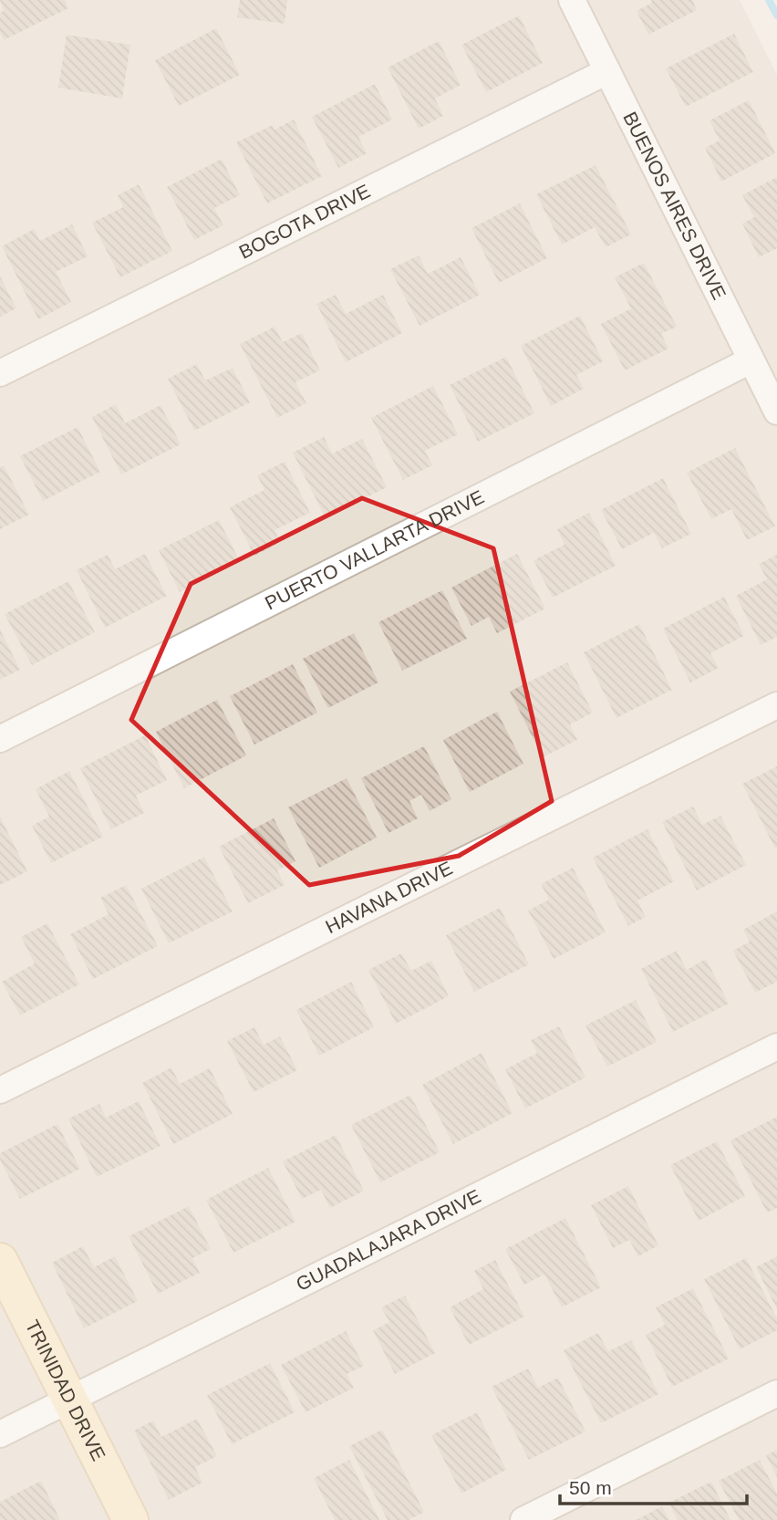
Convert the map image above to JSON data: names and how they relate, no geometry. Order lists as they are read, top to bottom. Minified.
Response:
{"streets":{"street":["BUENOS AIRES DRIVE","BOGOTA DRIVE","PUERTO VALLARTA DRIVE","HAVANA DRIVE","GUADALAJARA DRIVE","TRINIDAD DRIVE"]},"crossings":[["BUENOS AIRES DRIVE","BOGOTA DRIVE"],["BUENOS AIRES DRIVE","PUERTO VALLARTA DRIVE"],["GUADALAJARA DRIVE","TRINIDAD DRIVE"]],"scale_bar":"50 m"}
